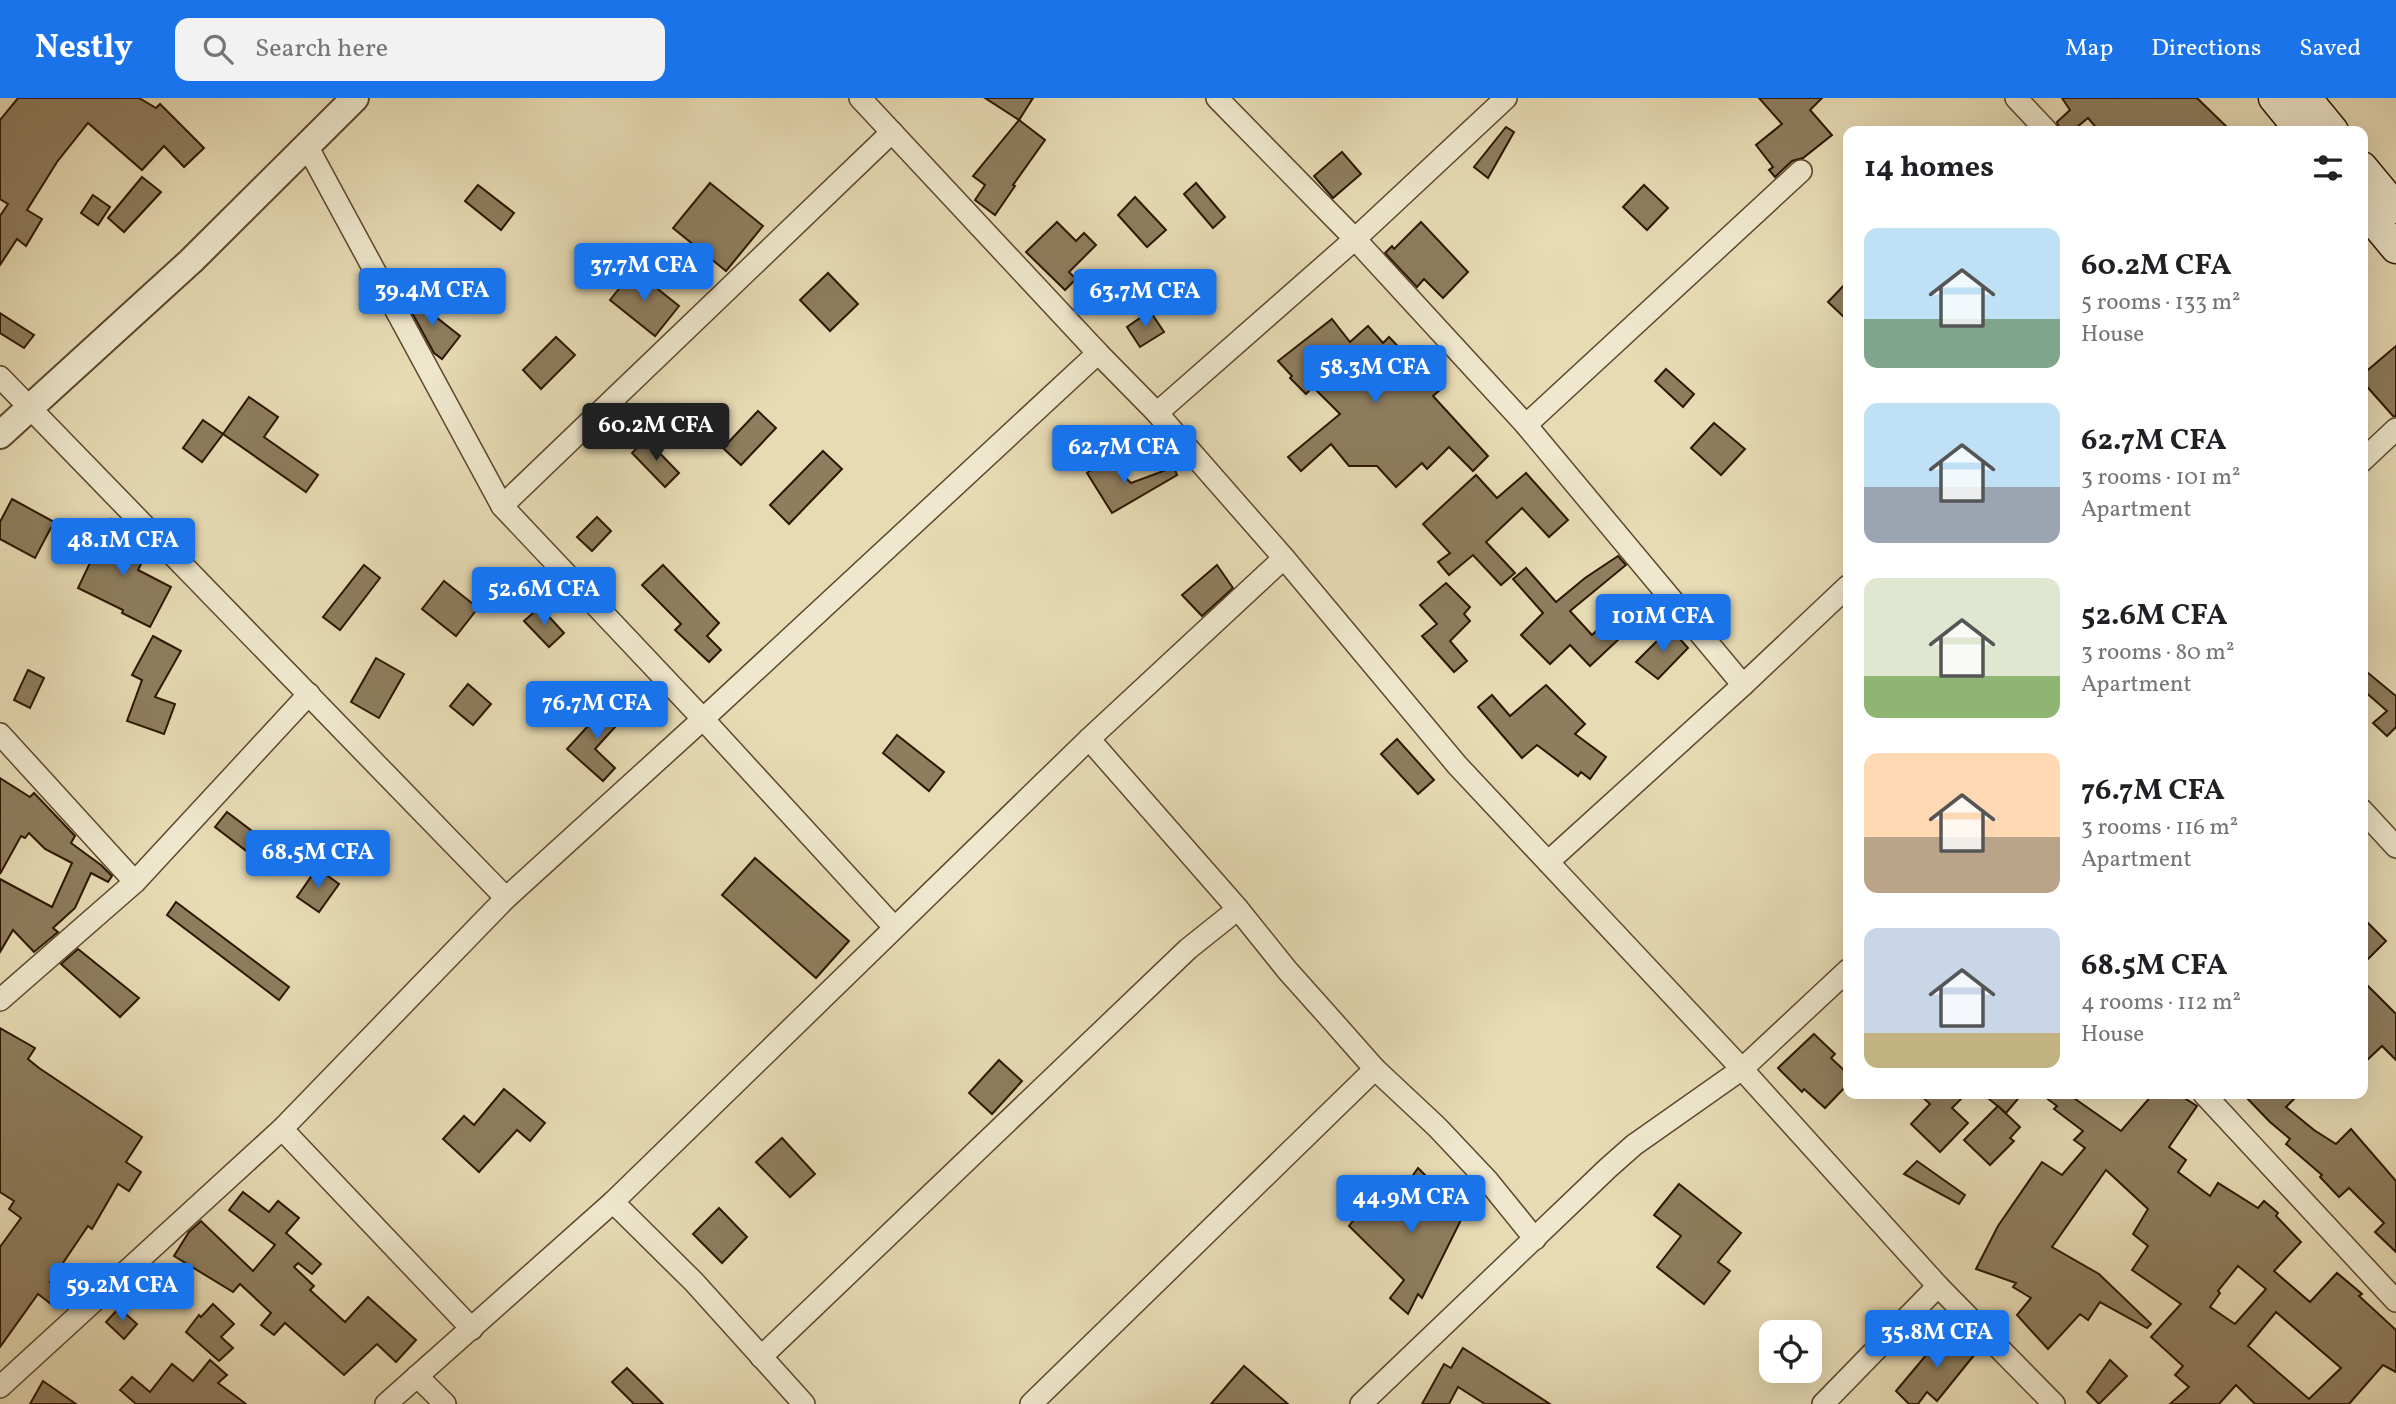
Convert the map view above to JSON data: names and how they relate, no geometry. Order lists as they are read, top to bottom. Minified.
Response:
{"page":{"header":"Nestly","search":"Search here","nav":["Map","Directions","Saved"],"heading":"14 homes","list":[{"name":"60.2M CFA","note":"5 rooms · 133 m² · House"},{"name":"62.7M CFA","note":"3 rooms · 101 m² · Apartment"},{"name":"52.6M CFA","note":"3 rooms · 80 m² · Apartment"},{"name":"76.7M CFA","note":"3 rooms · 116 m² · Apartment"},{"name":"68.5M CFA","note":"4 rooms · 112 m² · House"}],"price":["37.7M CFA","39.4M CFA","63.7M CFA","58.3M CFA","60.2M CFA","62.7M CFA","48.1M CFA","52.6M CFA","101M CFA","76.7M CFA","68.5M CFA","44.9M CFA","59.2M CFA","35.8M CFA"]}}
